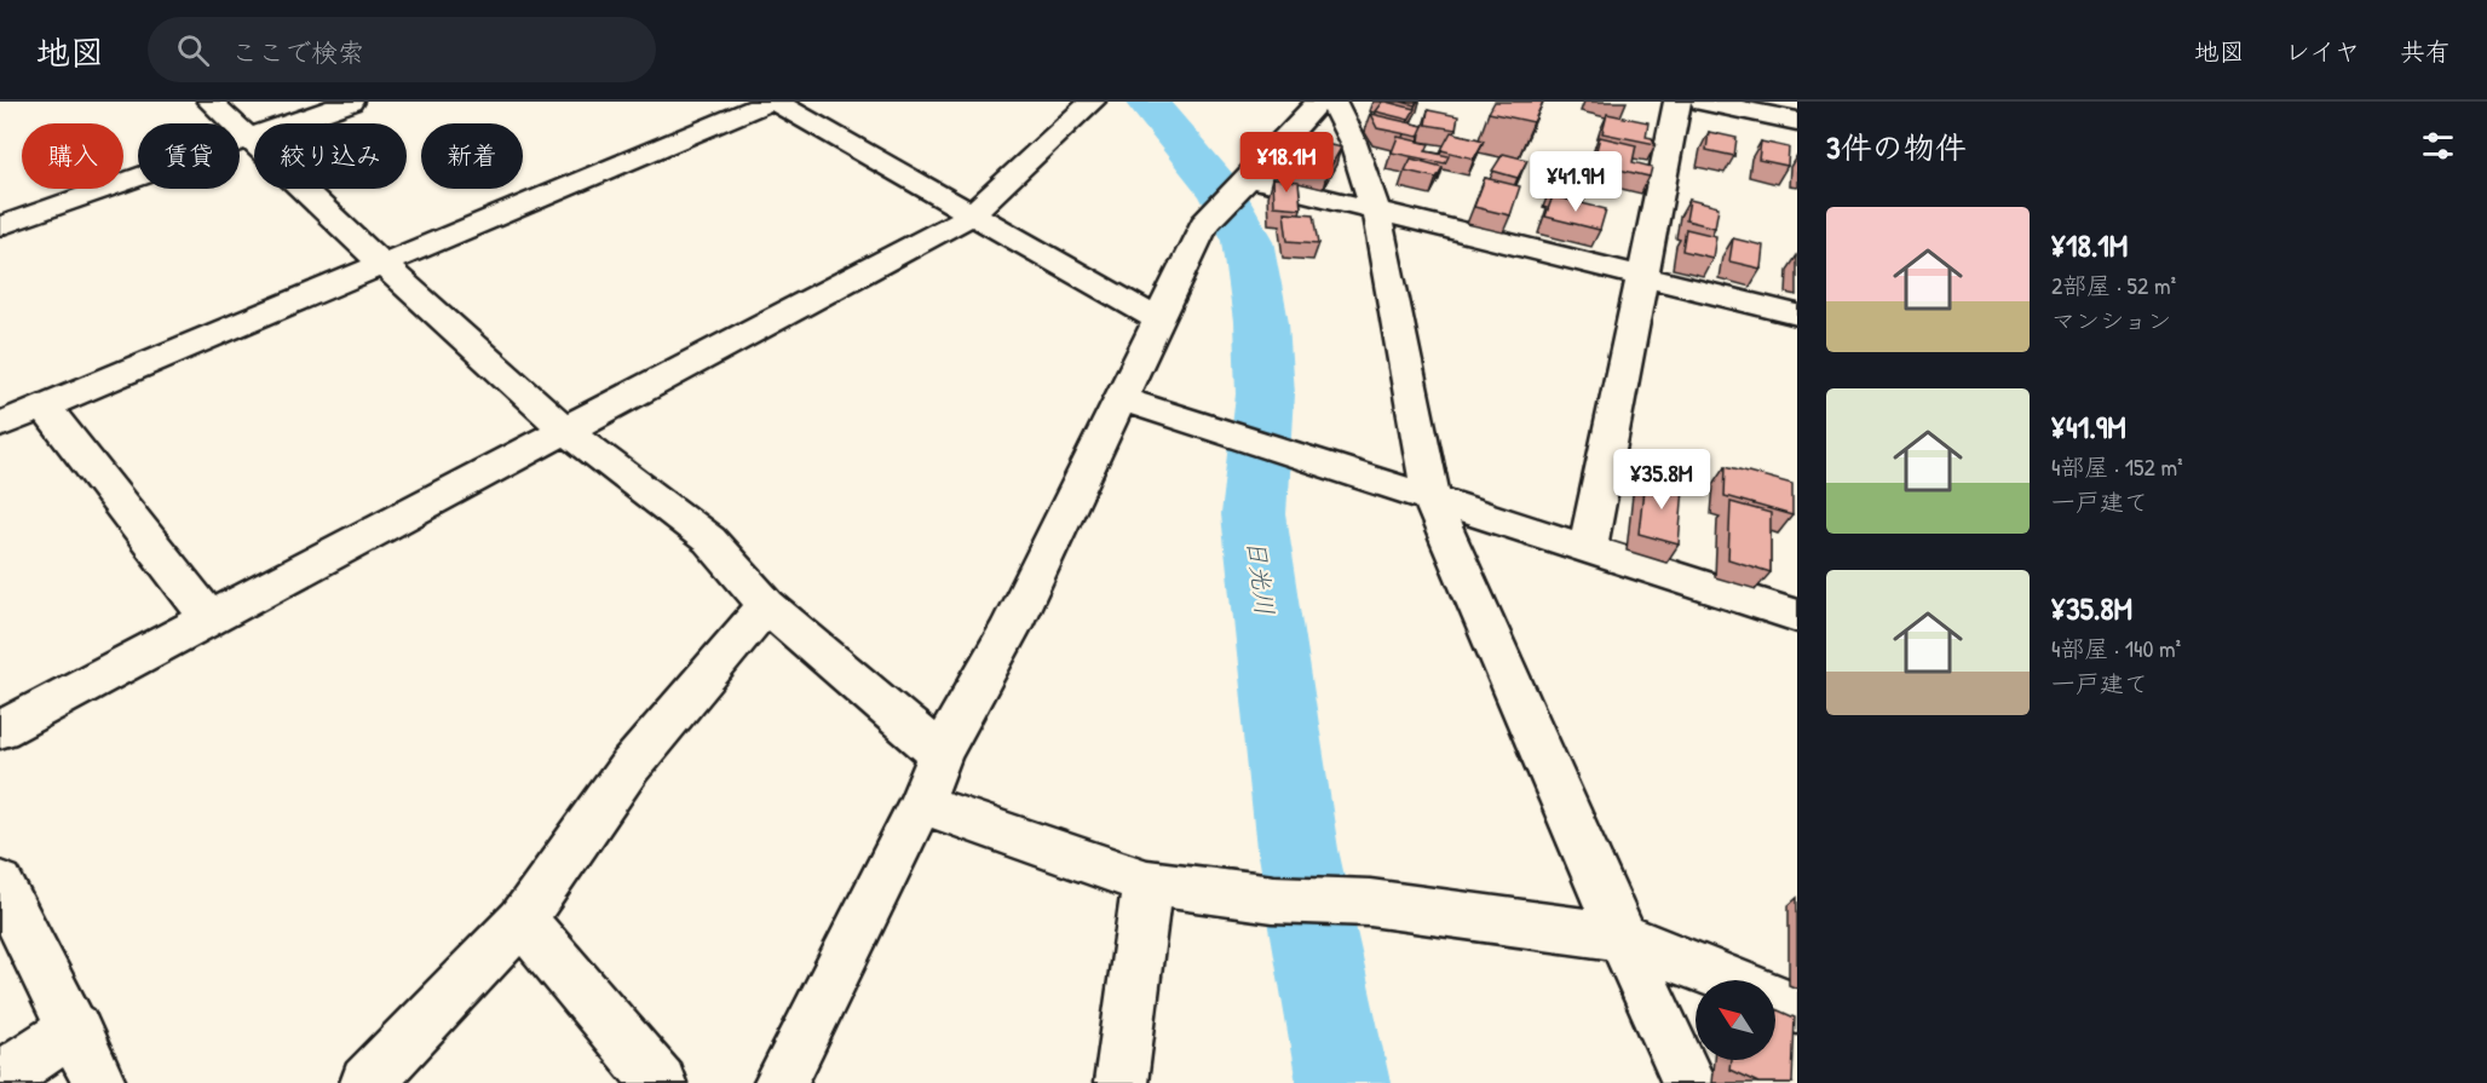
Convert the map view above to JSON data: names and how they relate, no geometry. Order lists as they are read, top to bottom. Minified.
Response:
{"water":["日光川"],"north":"top left","page":{"header":"地図","search":"ここで検索","nav":["地図","レイヤ","共有"],"heading":"3件の物件","chip":["購入","賃貸","絞り込み","新着"],"price":["¥18.1M","¥41.9M","¥35.8M"],"list":[{"name":"¥18.1M","note":"2部屋 · 52 m² · マンション"},{"name":"¥41.9M","note":"4部屋 · 152 m² · 一戸建て"},{"name":"¥35.8M","note":"4部屋 · 140 m² · 一戸建て"}]}}
